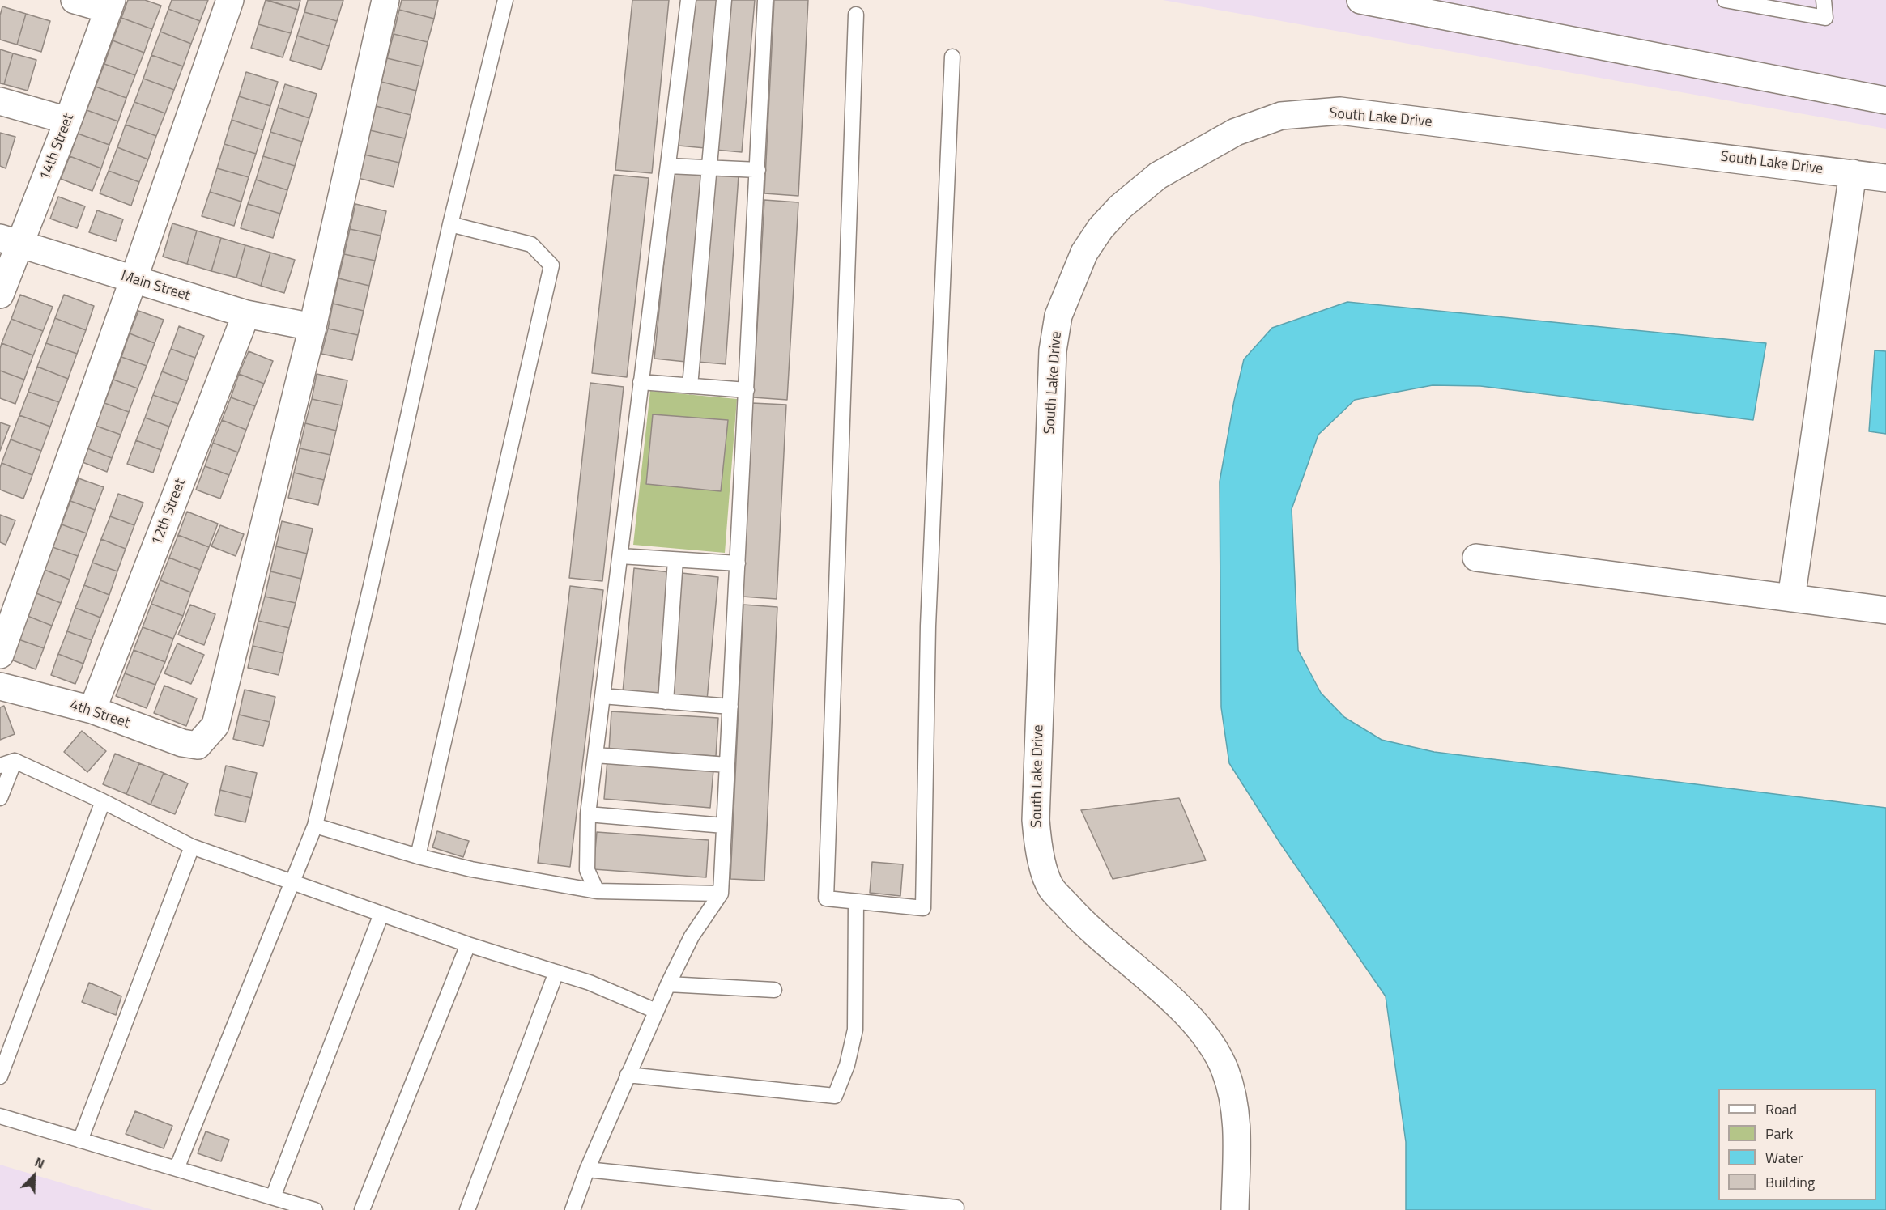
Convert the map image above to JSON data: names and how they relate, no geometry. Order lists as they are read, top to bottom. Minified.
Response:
{"streets":{"street":["South Lake Drive","14th Street","Main Street","12th Street","4th Street"]},"crossings":[["14th Street","Main Street"],["Main Street","12th Street"],["Main Street","4th Street"],["12th Street","4th Street"]],"legend":["Road","Park","Water","Building"],"north":"top right"}
